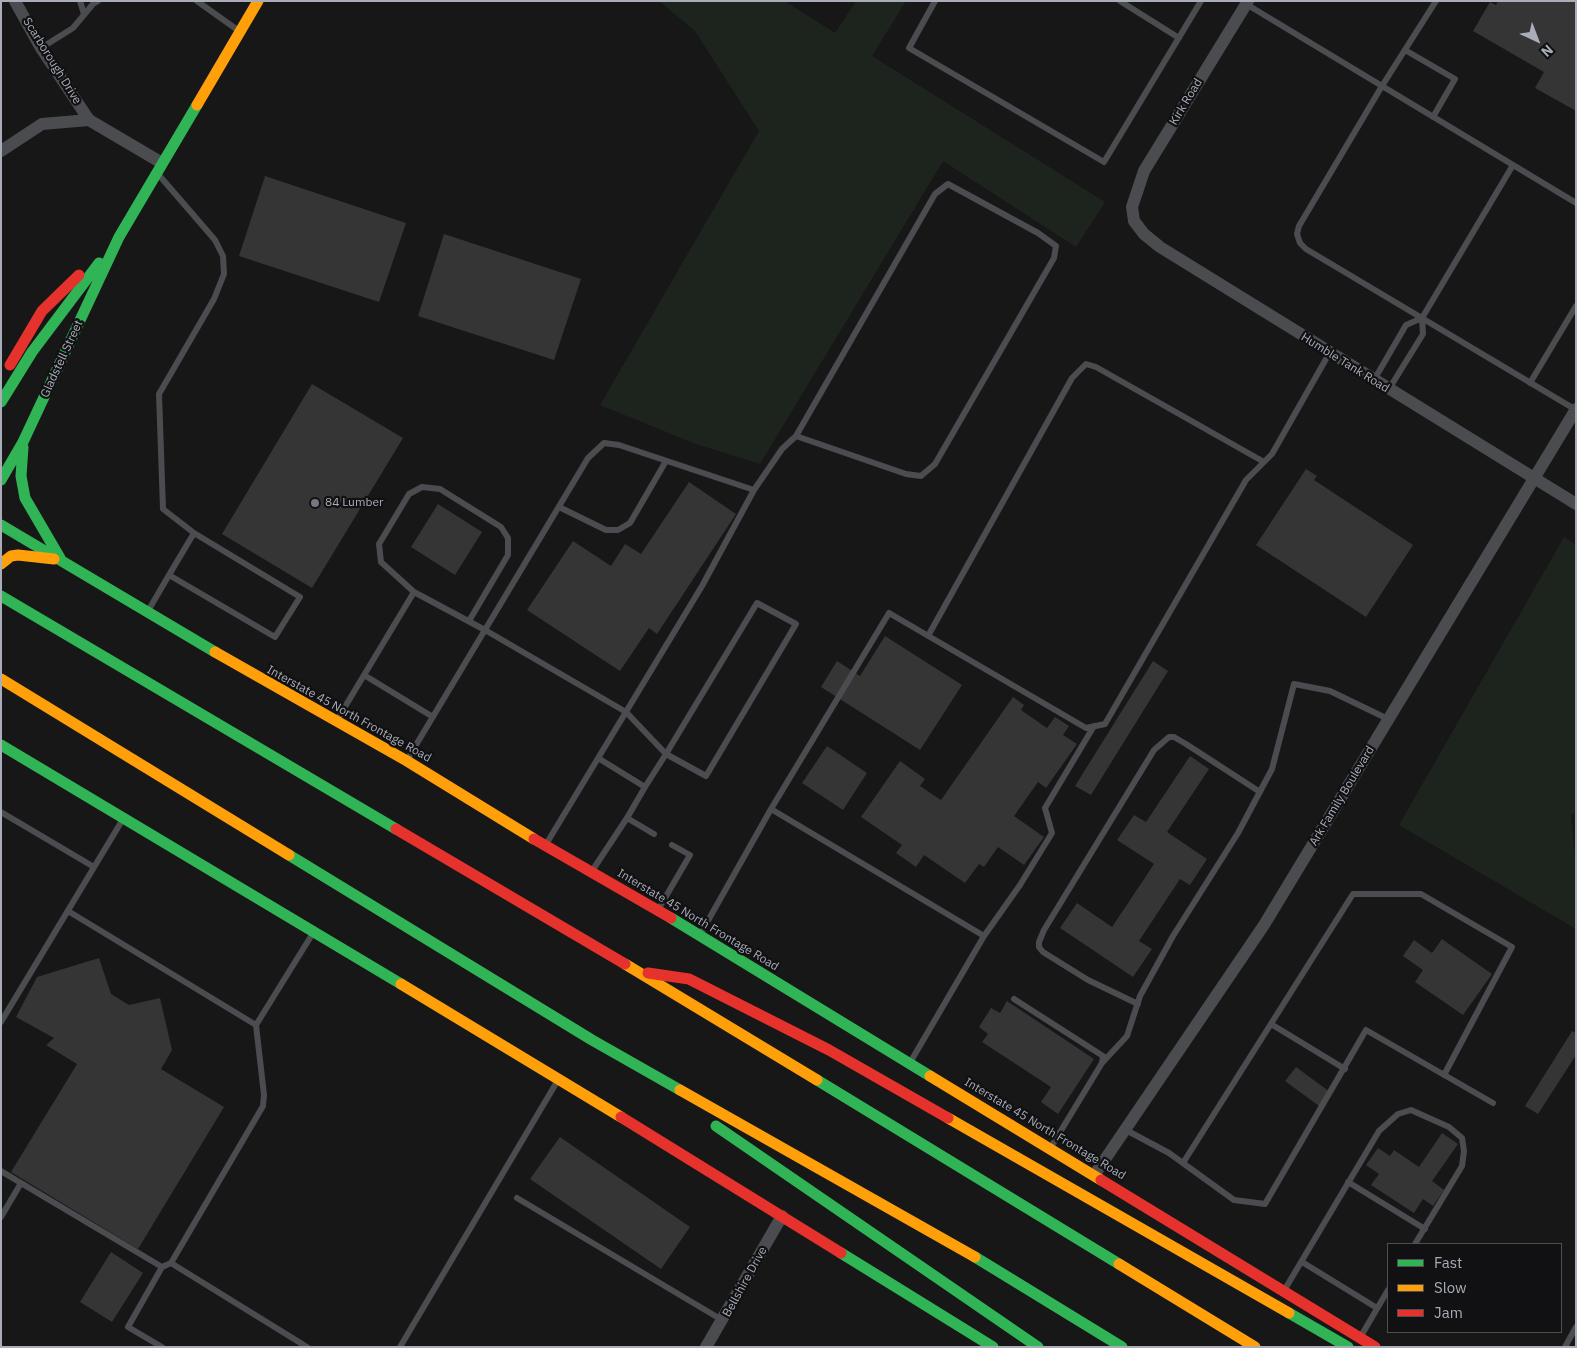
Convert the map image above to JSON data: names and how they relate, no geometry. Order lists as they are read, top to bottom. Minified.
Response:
{"streets":{"main road":["Gladstell Street","Interstate 45 North Frontage Road"],"street":["Scarborough Drive","Kirk Road","Humble Tank Road","Ark Family Boulevard","Bellshire Drive"]},"crossings":[["Kirk Road","Humble Tank Road"],["Humble Tank Road","Ark Family Boulevard"],["Interstate 45 North Frontage Road","Ark Family Boulevard"]],"places":["84 Lumber"],"legend":["Fast","Slow","Jam"],"north":"bottom right"}
